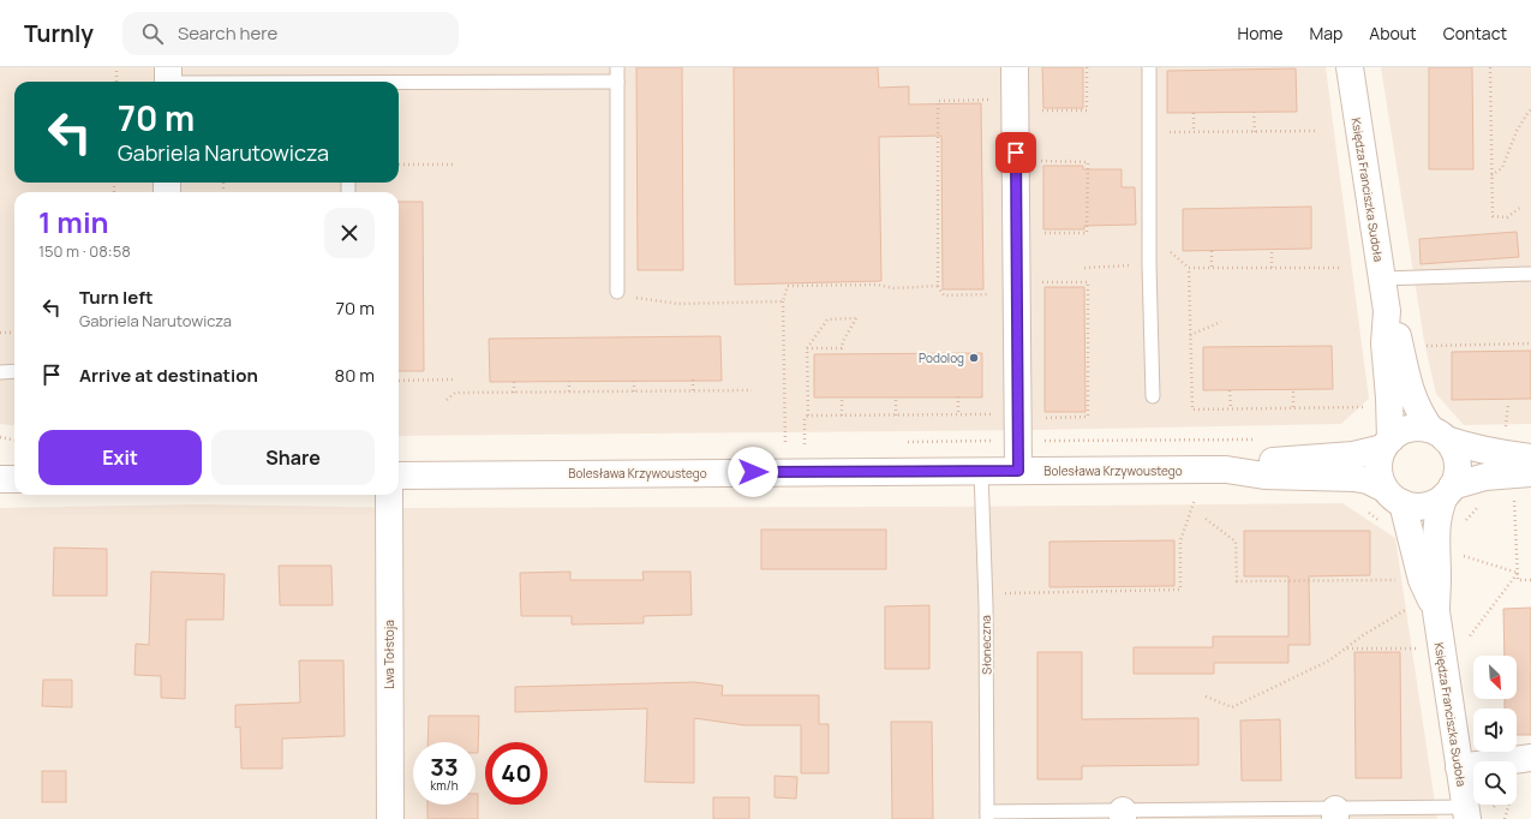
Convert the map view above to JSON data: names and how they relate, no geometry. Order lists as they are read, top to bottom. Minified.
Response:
{"streets":{"street":["Księdza Franciszka Sudoła","Bolesława Krzywoustego","Lwa Tołstoja"],"lane":["Słoneczna"]},"crossings":[["Księdza Franciszka Sudoła","Bolesława Krzywoustego"],["Bolesława Krzywoustego","Słoneczna"]],"places":["Podolog"],"north":"bottom right","page":{"header":"Turnly","search":"Search here","nav":["Home","Map","About","Contact"],"turn":["70 m","Gabriela Narutowicza"],"heading":["1 min","150 m · 08:58"],"list":[{"name":"Turn left","note":"Gabriela Narutowicza","value":"70 m"},{"name":"Arrive at destination","value":"80 m"}],"buttons":["Exit","Share"],"speed":"33 km/h","limit":"40"}}
